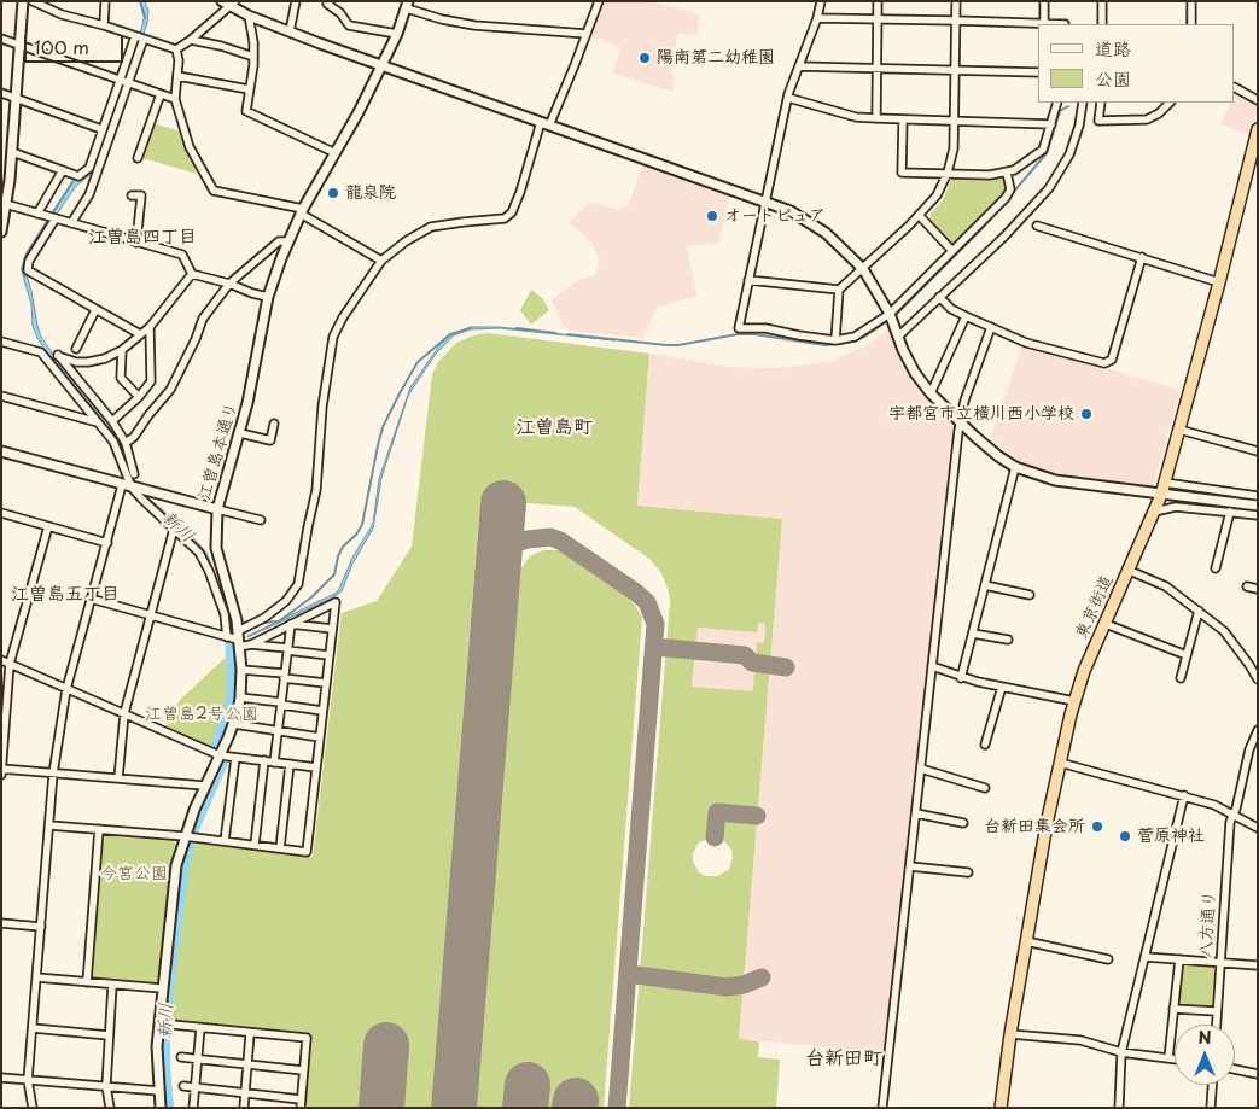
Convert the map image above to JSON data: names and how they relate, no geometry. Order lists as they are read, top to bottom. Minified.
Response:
{"streets":{"highway":["東京街道"],"street":["江曽島本通り","八方通り"]},"districts":["江曽島四丁目","江曽島町","江曽島五丁目","台新田町"],"water":["新川"],"parks":["江曽島2号公園","今宮公園"],"places":["陽南第二幼稚園","龍泉院","オートピュア","宇都宮市立横川西小学校","台新田集会所","菅原神社"],"legend":["道路","公園"],"scale_bar":"100 m","north":"top"}
